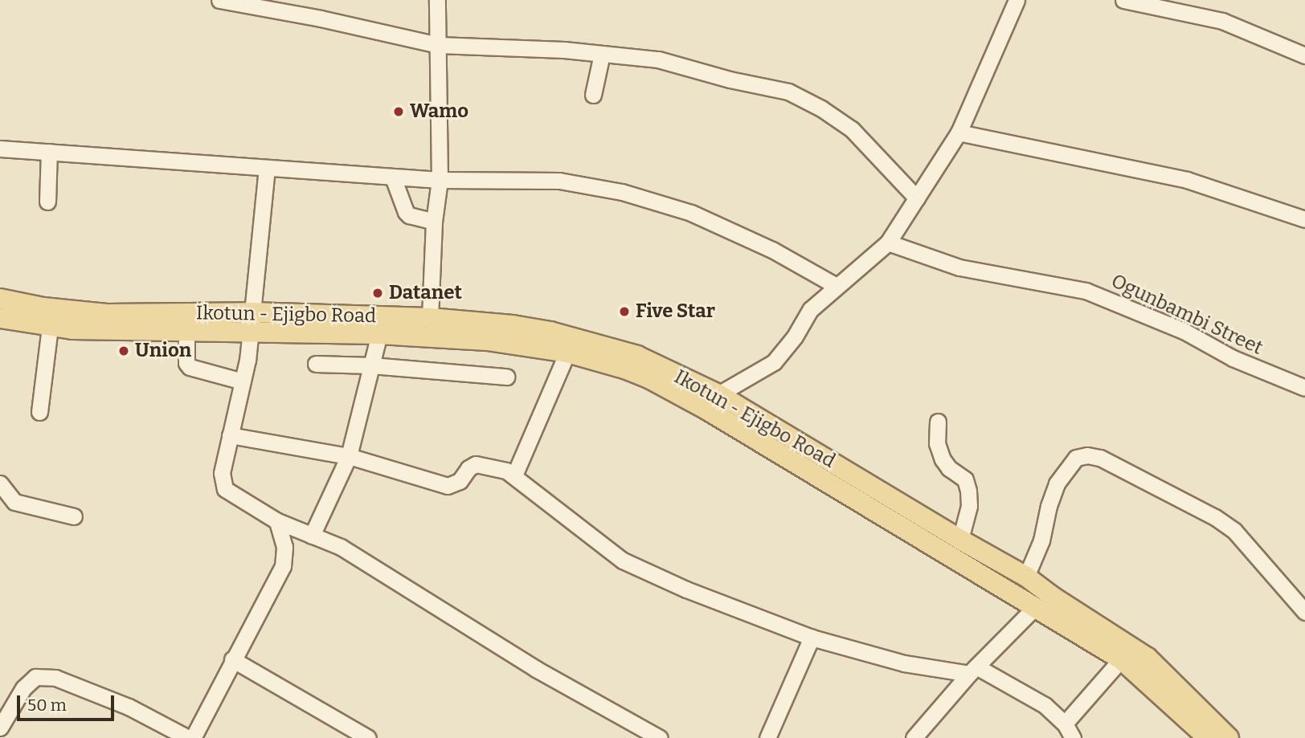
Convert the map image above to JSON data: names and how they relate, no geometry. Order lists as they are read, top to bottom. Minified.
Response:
{"streets":{"main road":["Ikotun - Ejigbo Road"],"street":["Ogunbambi Street"]},"places":["Wamo","Datanet","Five Star","Union"],"scale_bar":"50 m"}
